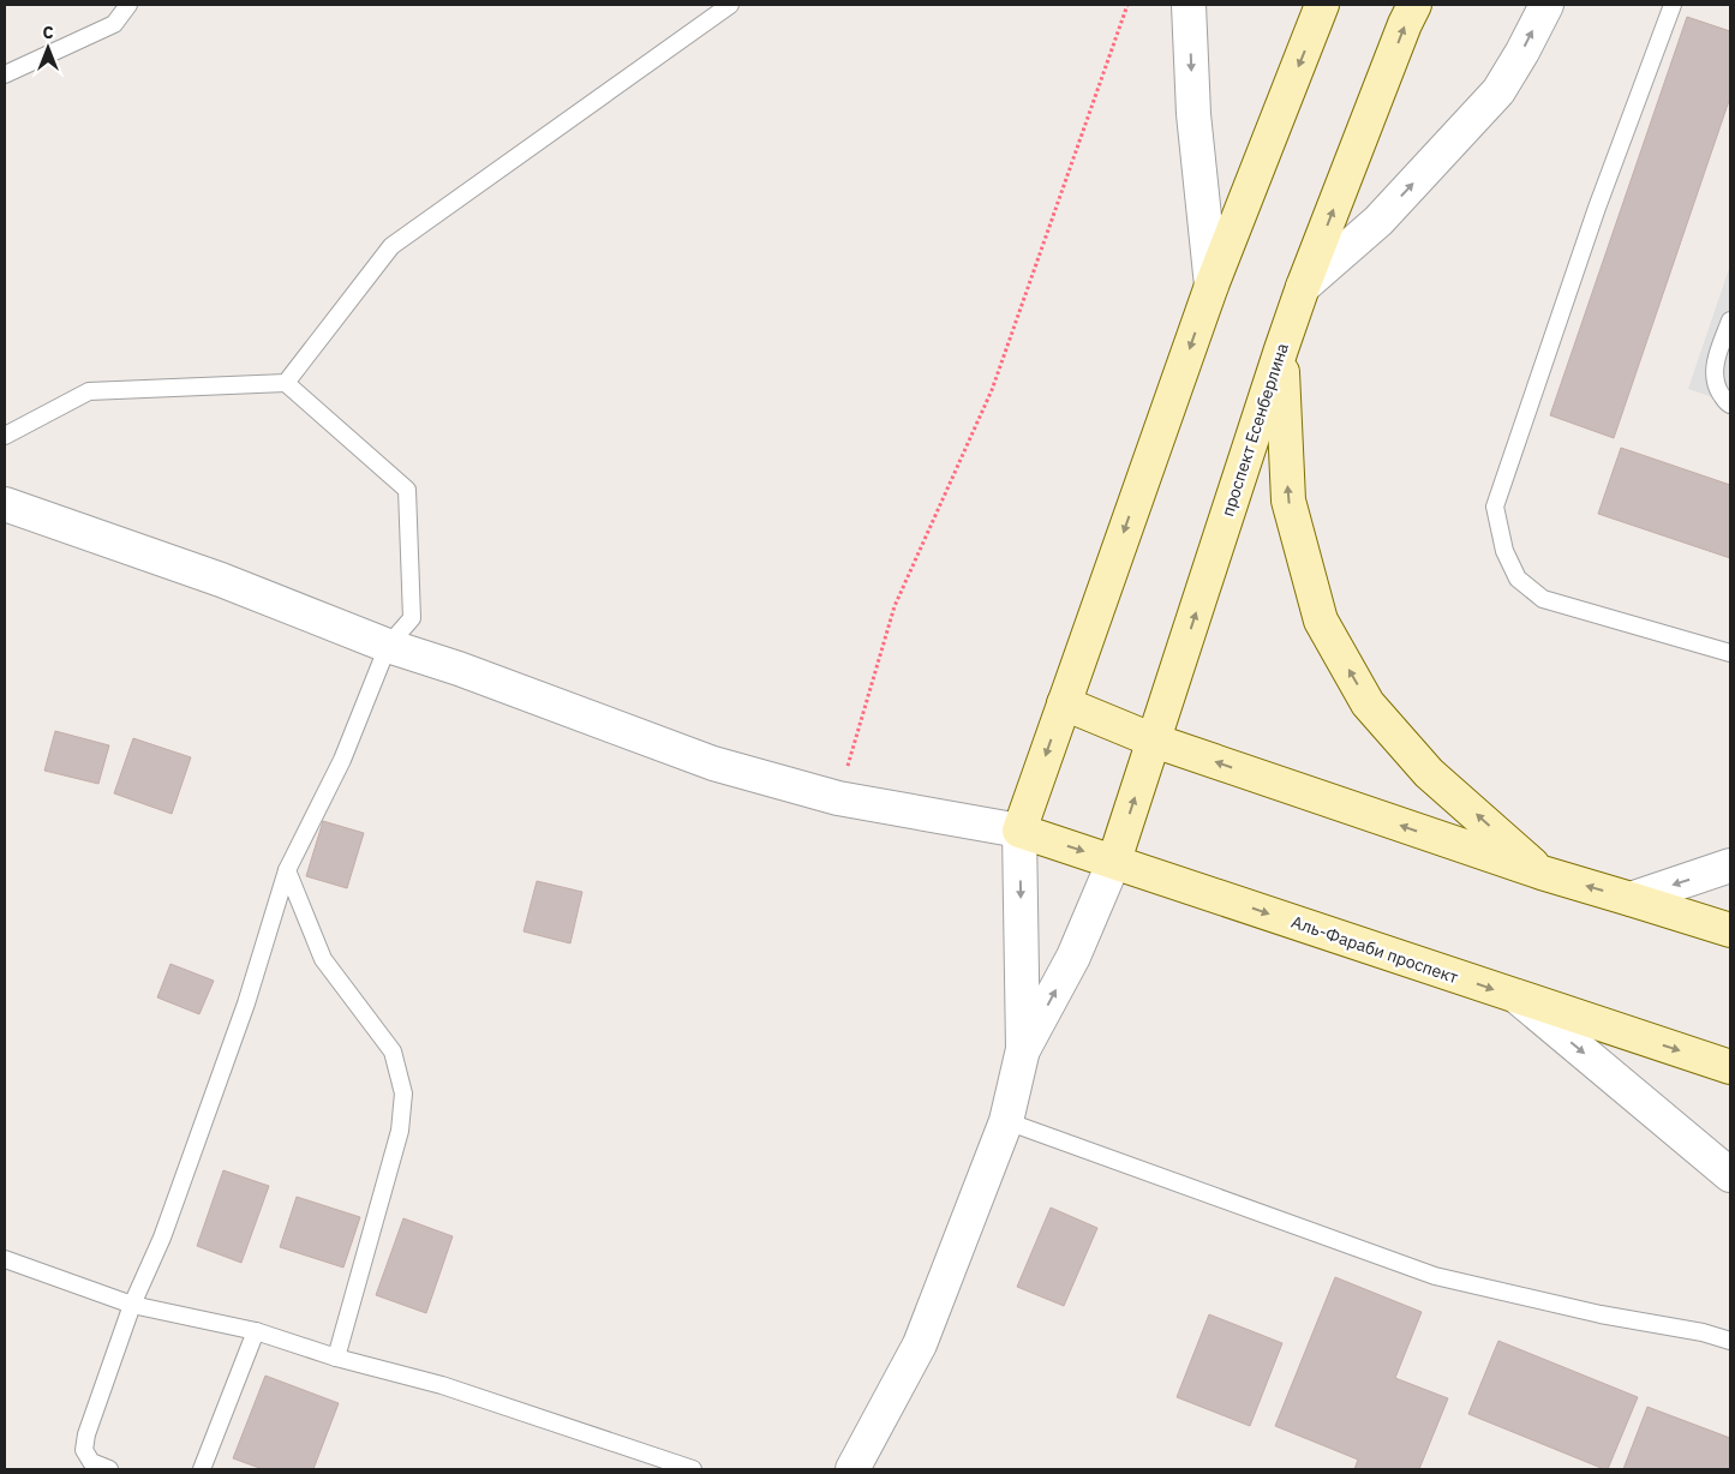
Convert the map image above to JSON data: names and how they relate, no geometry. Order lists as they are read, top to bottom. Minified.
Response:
{"streets":{"street":["проспект Есенберлина","Аль-Фараби проспект"]},"crossings":[["проспект Есенберлина","Аль-Фараби проспект"]],"north":"top"}
